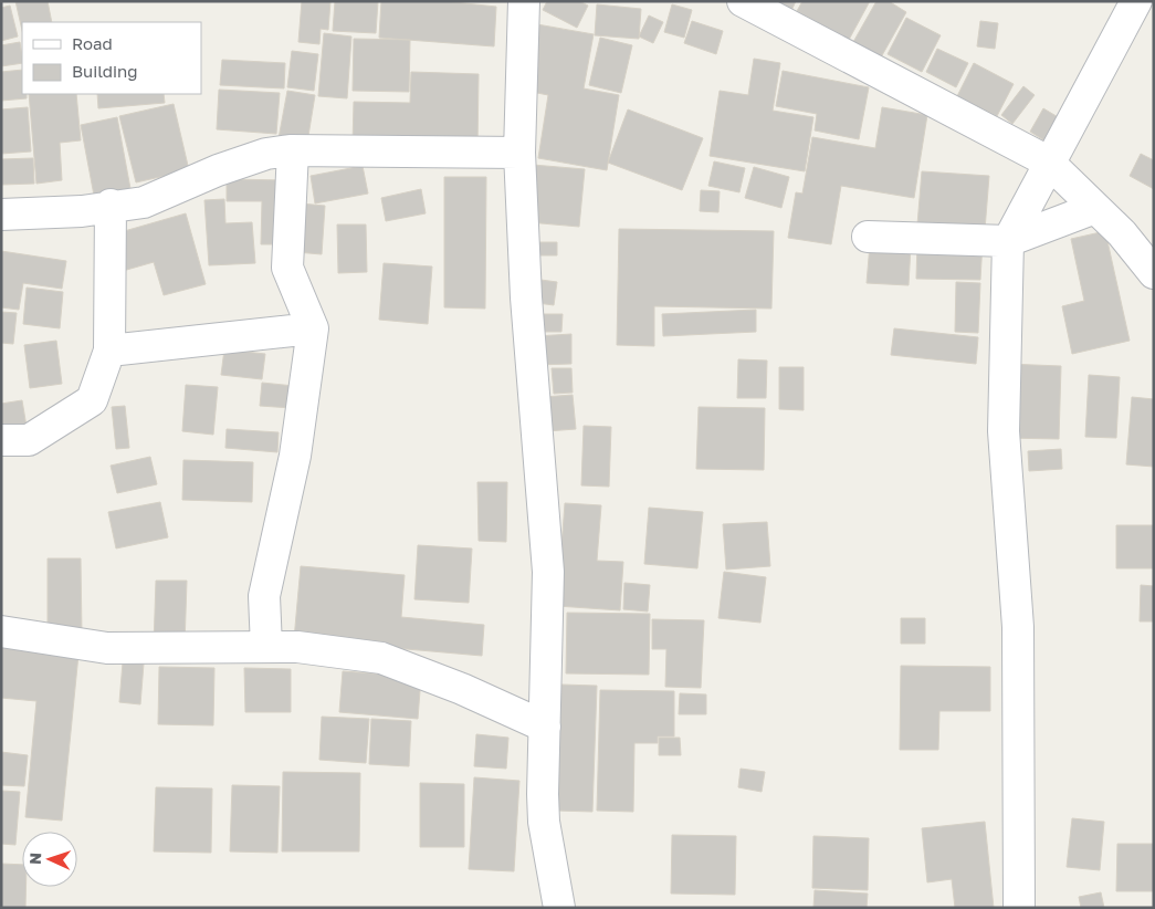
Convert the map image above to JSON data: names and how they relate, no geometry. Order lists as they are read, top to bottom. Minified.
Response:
{"legend":["Road","Building"],"north":"left"}
